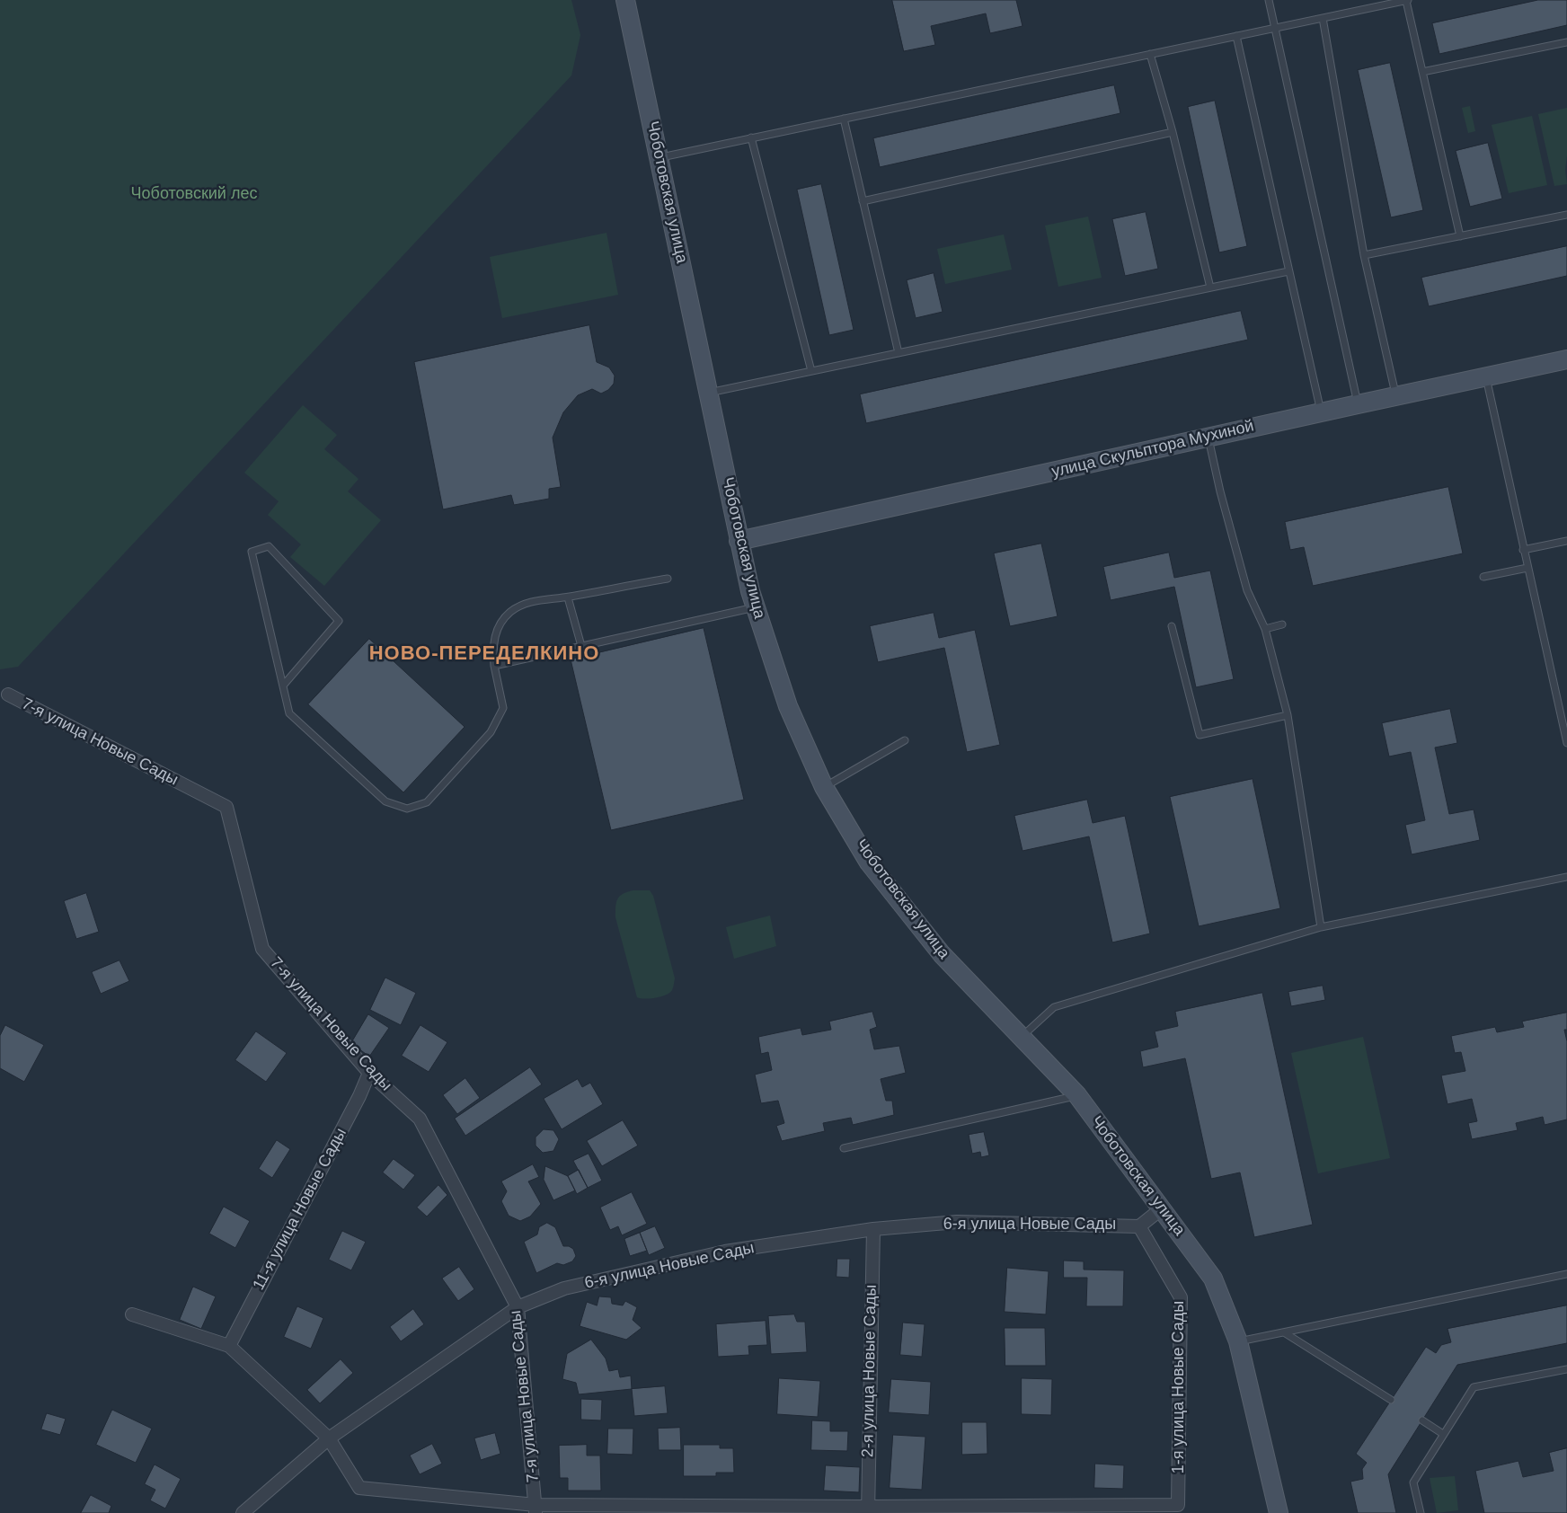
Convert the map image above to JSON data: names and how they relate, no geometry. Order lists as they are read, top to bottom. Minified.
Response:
{"streets":{"main road":["Чоботовская улица","улица Скульптора Мухиной"],"street":["7-я улица Новые Сады","11-я улица Новые Сады","6-я улица Новые Сады","2-я улица Новые Сады","1-я улица Новые Сады"]},"crossings":[["Чоботовская улица","улица Скульптора Мухиной"],["Чоботовская улица","6-я улица Новые Сады"],["7-я улица Новые Сады","11-я улица Новые Сады"],["7-я улица Новые Сады","6-я улица Новые Сады"],["6-я улица Новые Сады","2-я улица Новые Сады"],["6-я улица Новые Сады","1-я улица Новые Сады"],["2-я улица Новые Сады","1-я улица Новые Сады"]],"districts":["НОВО-ПЕРЕДЕЛКИНО"],"parks":["Чоботовский лес"]}
